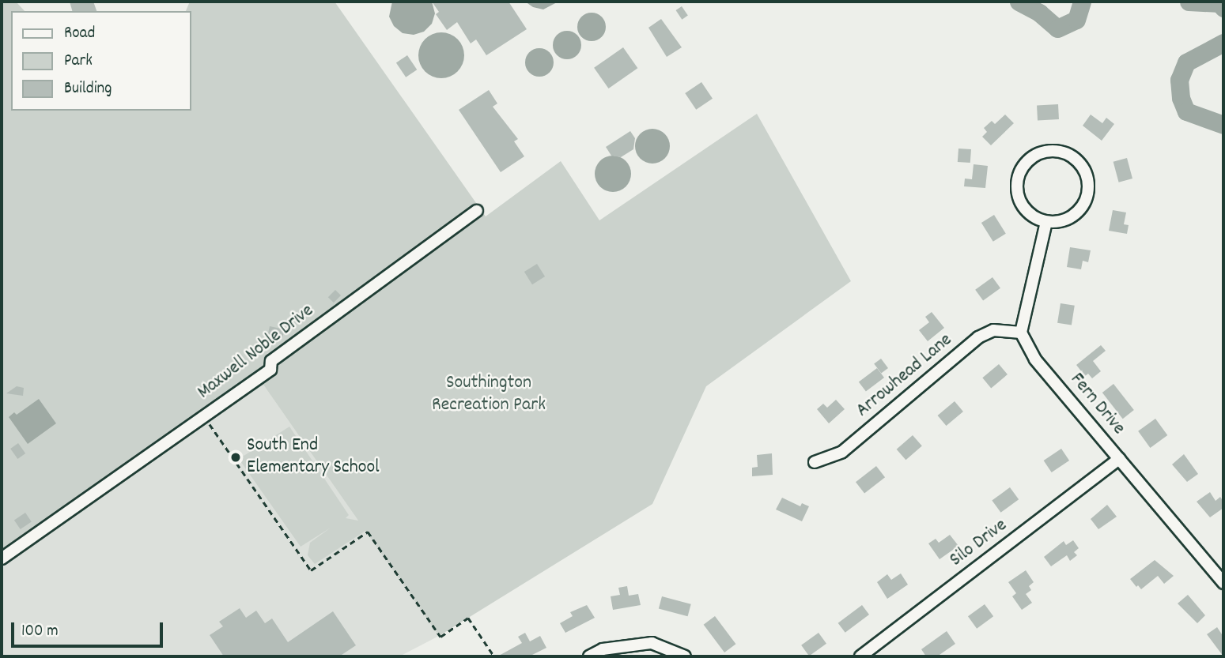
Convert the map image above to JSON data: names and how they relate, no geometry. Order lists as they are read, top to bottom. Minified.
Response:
{"streets":{"street":["Maxwell Noble Drive","Arrowhead Lane","Fern Drive","Silo Drive"]},"crossings":[["Arrowhead Lane","Fern Drive"],["Fern Drive","Silo Drive"]],"parks":["Southington Recreation Park"],"places":["South End Elementary School"],"legend":["Road","Park","Building"],"scale_bar":"100 m"}
